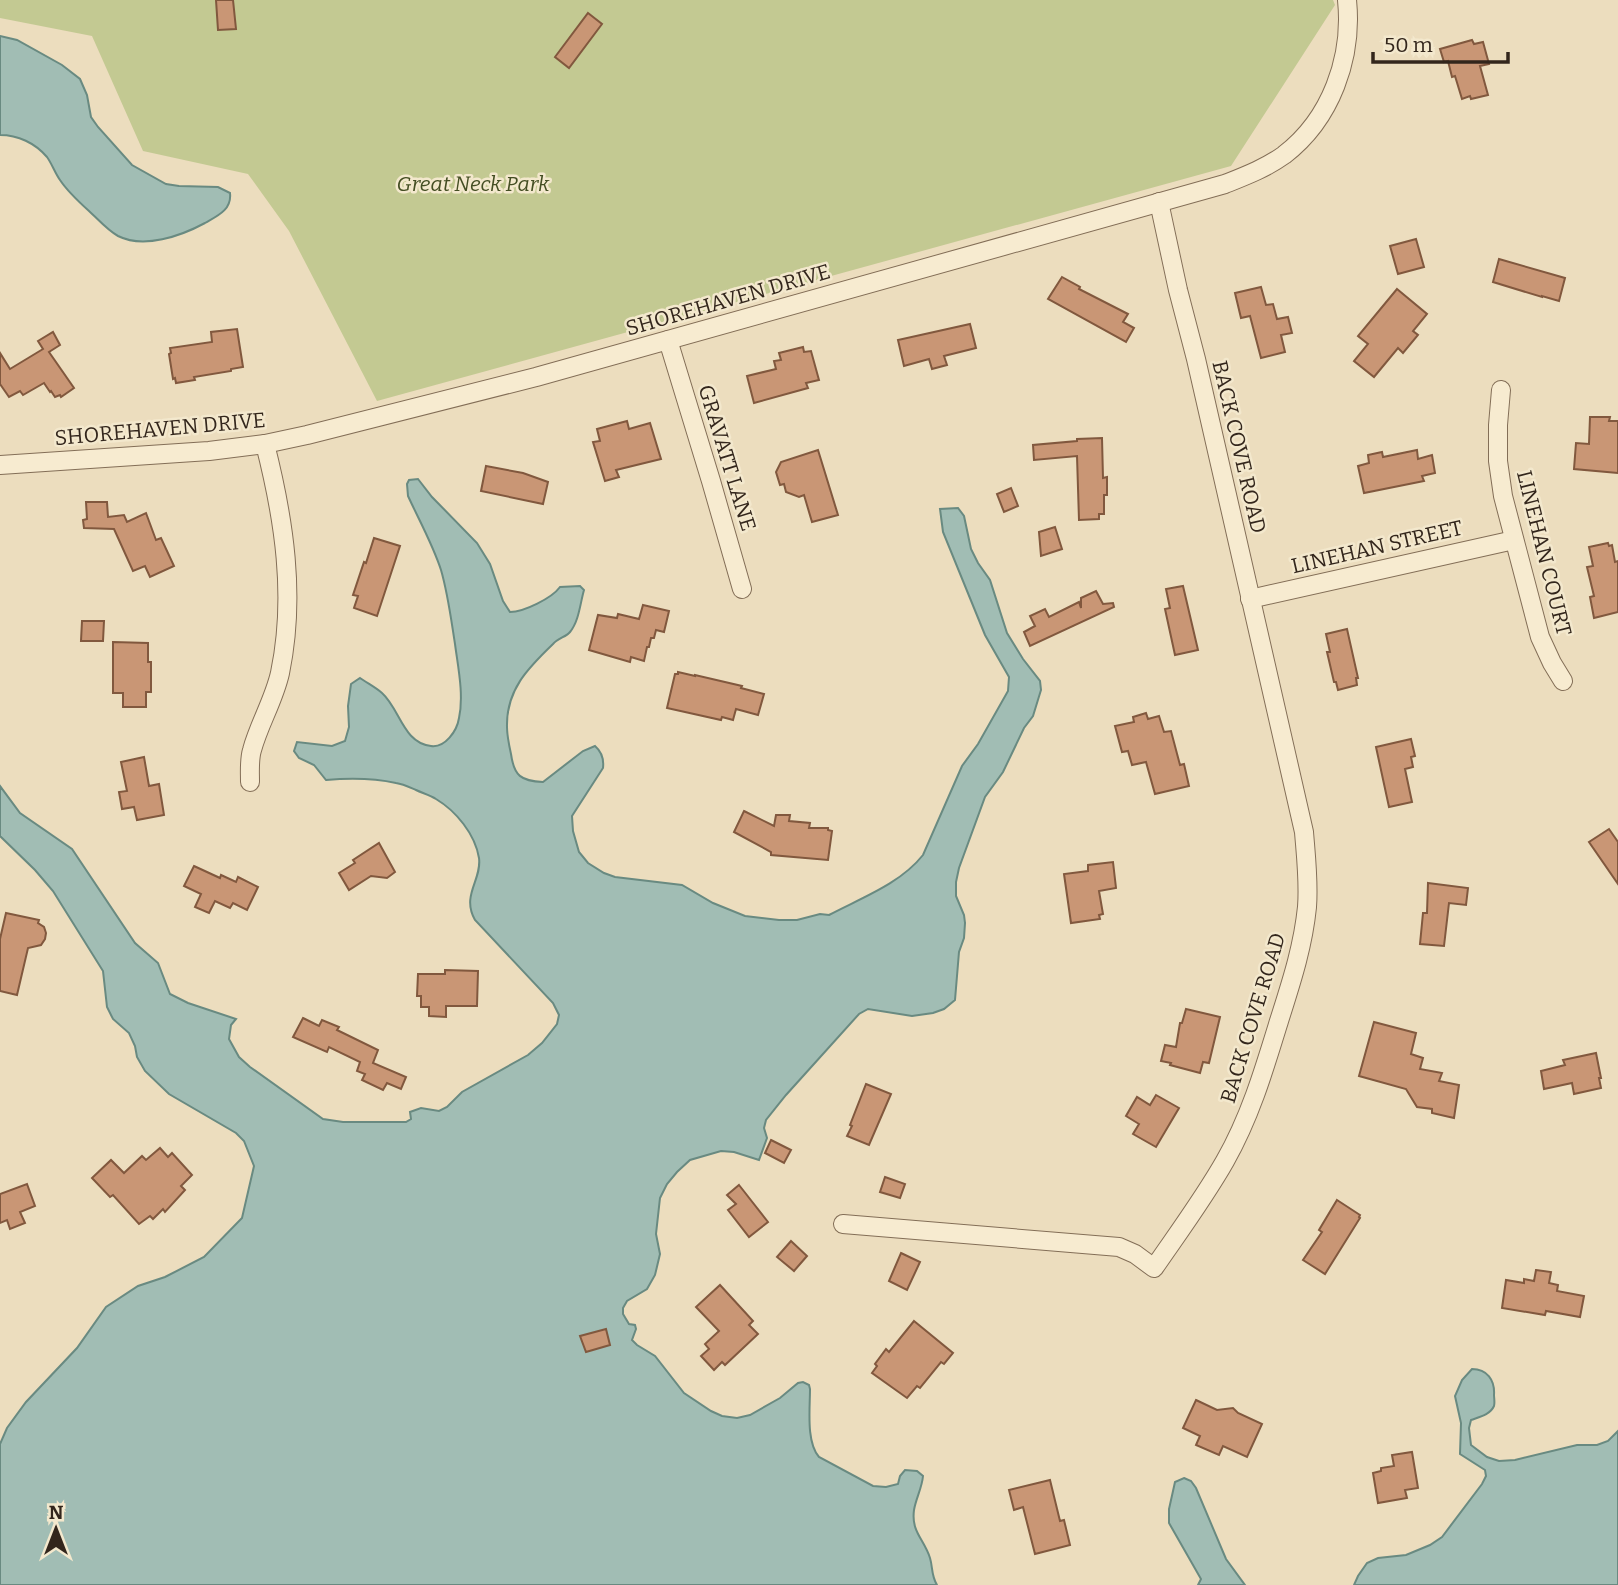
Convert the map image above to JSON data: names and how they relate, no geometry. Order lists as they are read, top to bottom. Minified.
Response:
{"streets":{"street":["SHOREHAVEN DRIVE","BACK COVE ROAD","GRAVATT LANE","LINEHAN STREET","LINEHAN COURT"]},"crossings":[["SHOREHAVEN DRIVE","BACK COVE ROAD"],["SHOREHAVEN DRIVE","GRAVATT LANE"],["BACK COVE ROAD","LINEHAN STREET"],["LINEHAN STREET","LINEHAN COURT"]],"parks":["Great Neck Park"],"scale_bar":"50 m","north":"top"}
